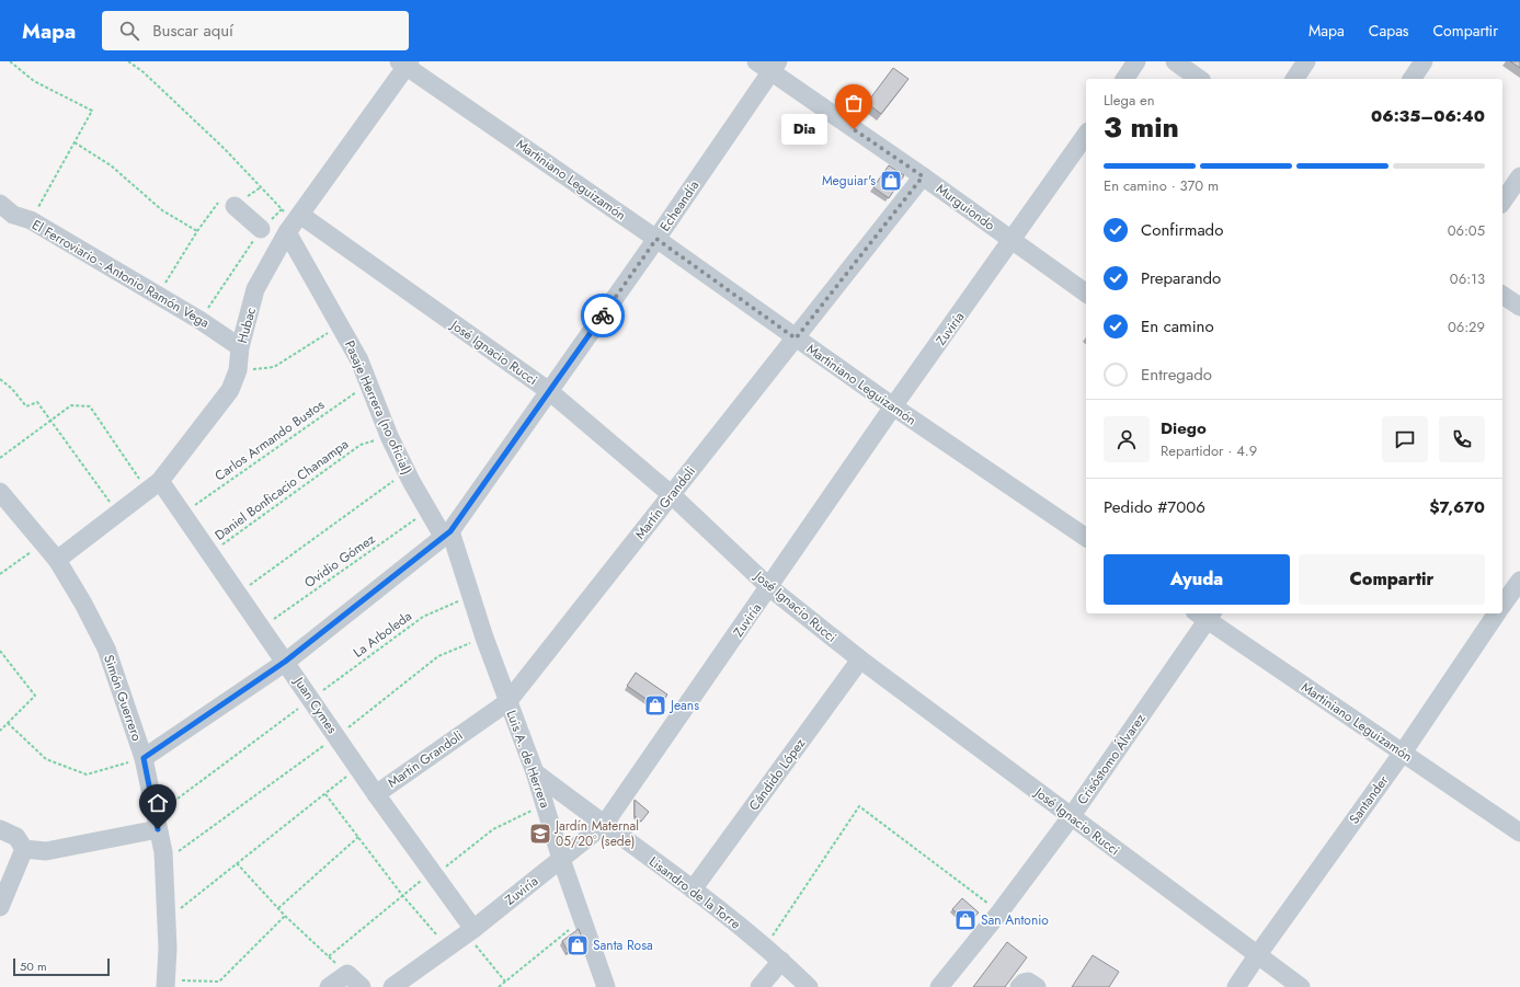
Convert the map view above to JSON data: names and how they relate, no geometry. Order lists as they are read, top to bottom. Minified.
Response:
{"streets":{"street":["Martiniano Leguizamón","Echeandía","Murguiondo","El Ferroviario - Antonio Ramón Vega","Hubac","Zuviría","José Ignacio Rucci","Pasaje Herrera (no oficial)","Martín Grandoli","Simón Guerrero","Juan Cymes","Luis A. de Herrera","Crisóstomo Álvarez","Cándido López","Santander","Lisandro de la Torre"],"path":["Carlos Armando Bustos","Daniel Bonficacio Chanampa","Ovidio Gómez","La Arboleda"]},"crossings":[["Martiniano Leguizamón","Echeandía"],["Martiniano Leguizamón","Hubac"],["Martiniano Leguizamón","Zuviría"],["Martiniano Leguizamón","Martín Grandoli"],["Martiniano Leguizamón","Crisóstomo Álvarez"],["Martiniano Leguizamón","Santander"],["Echeandía","Murguiondo"],["Echeandía","José Ignacio Rucci"],["Echeandía","Pasaje Herrera (no oficial)"],["Echeandía","Simón Guerrero"],["Echeandía","Juan Cymes"],["Echeandía","Luis A. de Herrera"],["Murguiondo","Zuviría"],["Murguiondo","Martín Grandoli"],["El Ferroviario - Antonio Ramón Vega","Hubac"],["Hubac","José Ignacio Rucci"],["Hubac","Pasaje Herrera (no oficial)"],["Hubac","Simón Guerrero"],["Hubac","Juan Cymes"],["Zuviría","José Ignacio Rucci"],["Zuviría","Juan Cymes"],["Zuviría","Luis A. de Herrera"],["Zuviría","Lisandro de la Torre"],["José Ignacio Rucci","Pasaje Herrera (no oficial)"],["José Ignacio Rucci","Martín Grandoli"],["José Ignacio Rucci","Crisóstomo Álvarez"],["José Ignacio Rucci","Cándido López"],["José Ignacio Rucci","Santander"],["Pasaje Herrera (no oficial)","Carlos Armando Bustos"],["Pasaje Herrera (no oficial)","Daniel Bonficacio Chanampa"],["Pasaje Herrera (no oficial)","Ovidio Gómez"],["Pasaje Herrera (no oficial)","Luis A. de Herrera"],["Carlos Armando Bustos","Juan Cymes"],["Daniel Bonficacio Chanampa","Juan Cymes"],["Martín Grandoli","Juan Cymes"],["Martín Grandoli","Luis A. de Herrera"],["Ovidio Gómez","Juan Cymes"],["La Arboleda","Simón Guerrero"],["La Arboleda","Juan Cymes"],["La Arboleda","Luis A. de Herrera"],["Luis A. de Herrera","Lisandro de la Torre"],["Cándido López","Lisandro de la Torre"]],"places":{"other":["Dia"],"shop":["Meguiar's","Jeans","San Antonio","Santa Rosa"],"school or university":["Jardín Maternal 05/20° (sede)"]},"scale_bar":"50 m","page":{"header":"Mapa","search":"Buscar aquí","nav":["Mapa","Capas","Compartir"],"heading":["3 min","Llega en","06:35–06:40"],"panel":["Diego","Repartidor · 4.9","Pedido #7006","$7,670"],"bubble":"Dia","bar":"En camino · 370 m","list":[["Confirmado","06:05"],["Preparando","06:13"],["En camino","06:29"],"Entregado"],"buttons":["Ayuda","Compartir"],"scale":"50 m"}}
